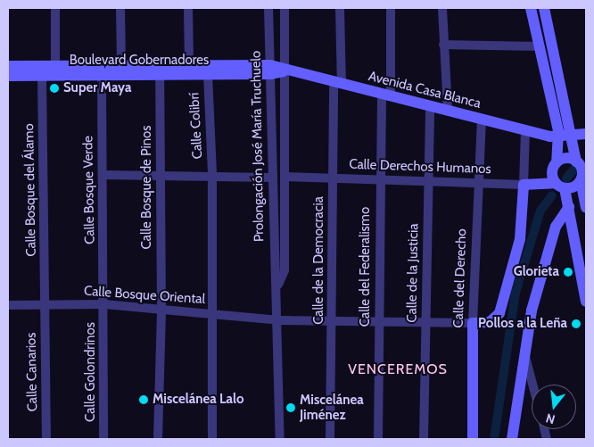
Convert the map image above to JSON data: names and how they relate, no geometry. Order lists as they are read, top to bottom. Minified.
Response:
{"streets":{"main road":["Boulevard Gobernadores","Avenida Casa Blanca","Calle Derechos Humanos","Calle del Derecho"],"street":["Calle Colibrí","Prolongación José María Truchuelo","Calle Bosque de Pinos","Calle Bosque del Álamo","Calle Bosque Verde","Calle de la Democracia","Calle del Federalismo","Calle de la Justicia","Calle Bosque Oriental","Calle Canarios","Calle Golondrinos"]},"crossings":[["Boulevard Gobernadores","Avenida Casa Blanca"],["Boulevard Gobernadores","Calle Colibrí"],["Boulevard Gobernadores","Prolongación José María Truchuelo"],["Boulevard Gobernadores","Calle Bosque de Pinos"],["Boulevard Gobernadores","Calle Bosque del Álamo"],["Boulevard Gobernadores","Calle Bosque Verde"],["Avenida Casa Blanca","Prolongación José María Truchuelo"],["Avenida Casa Blanca","Calle de la Democracia"],["Avenida Casa Blanca","Calle del Federalismo"],["Avenida Casa Blanca","Calle de la Justicia"],["Avenida Casa Blanca","Calle del Derecho"],["Calle Colibrí","Calle Bosque Oriental"],["Prolongación José María Truchuelo","Calle Derechos Humanos"],["Prolongación José María Truchuelo","Calle Bosque Oriental"],["Calle Derechos Humanos","Calle de la Democracia"],["Calle Derechos Humanos","Calle del Federalismo"],["Calle Derechos Humanos","Calle de la Justicia"],["Calle Derechos Humanos","Calle del Derecho"],["Calle Bosque de Pinos","Calle Bosque Oriental"],["Calle Bosque del Álamo","Calle Bosque Oriental"],["Calle Bosque del Álamo","Calle Canarios"],["Calle Bosque Verde","Calle Bosque Oriental"],["Calle Bosque Verde","Calle Golondrinos"],["Calle de la Democracia","Calle Bosque Oriental"],["Calle del Federalismo","Calle Bosque Oriental"],["Calle de la Justicia","Calle Bosque Oriental"],["Calle del Derecho","Calle Bosque Oriental"],["Calle Bosque Oriental","Calle Canarios"],["Calle Bosque Oriental","Calle Golondrinos"]],"districts":["VENCEREMOS"],"places":["Super Maya","Glorieta","Pollos a la Leña","Miscelánea Lalo","Miscelánea Jiménez"],"north":"bottom"}
